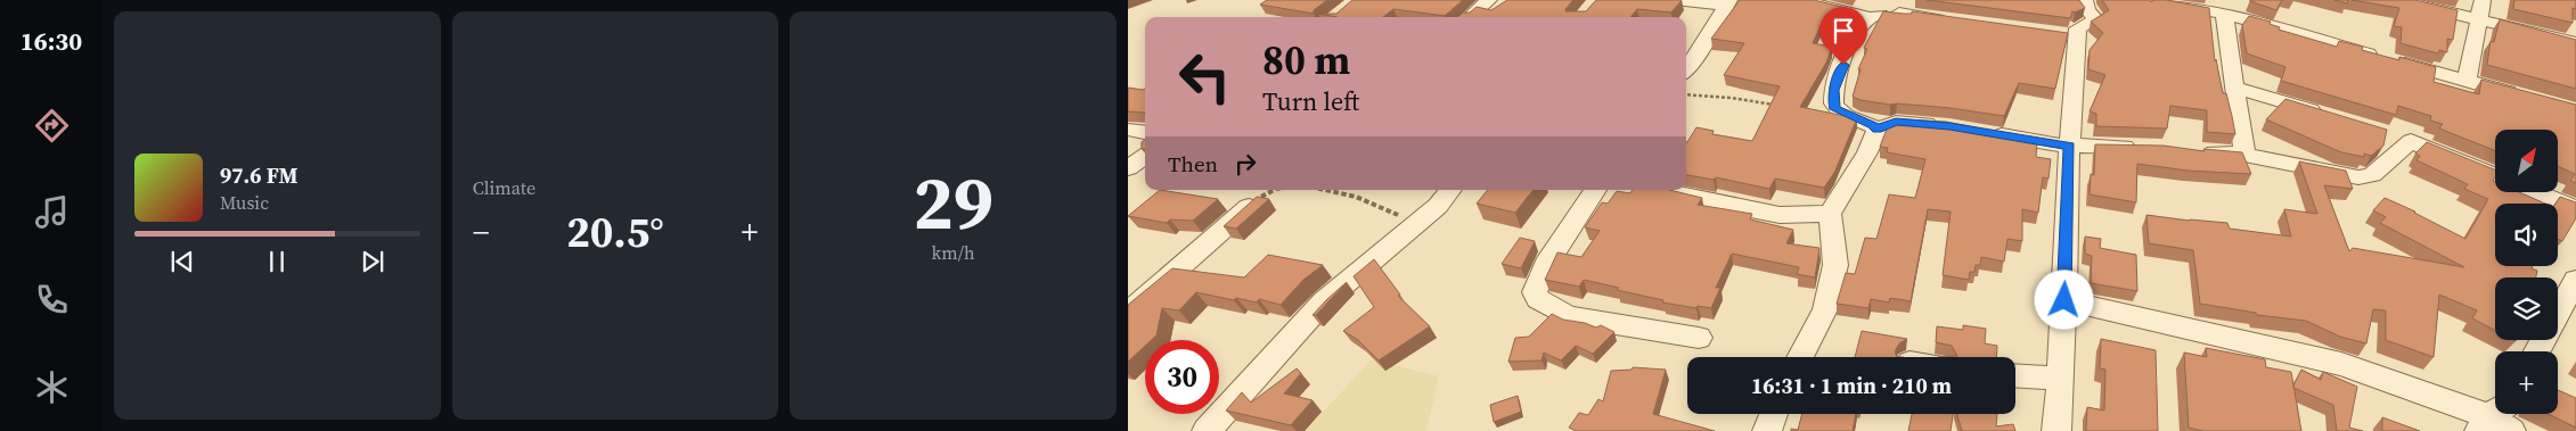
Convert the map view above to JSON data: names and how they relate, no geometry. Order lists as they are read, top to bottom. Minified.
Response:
{"north":"top right","page":{"tabs":"16:30","tile":["Climate",["29","km/h"]],"turn":["80 m","Turn left"],"map_buttons":"+","then":"Then","song":["97.6 FM","Music"],"heat":["−","20.5°","+"],"limit":"30","trip":"16:31 · 1 min · 210 m"}}
